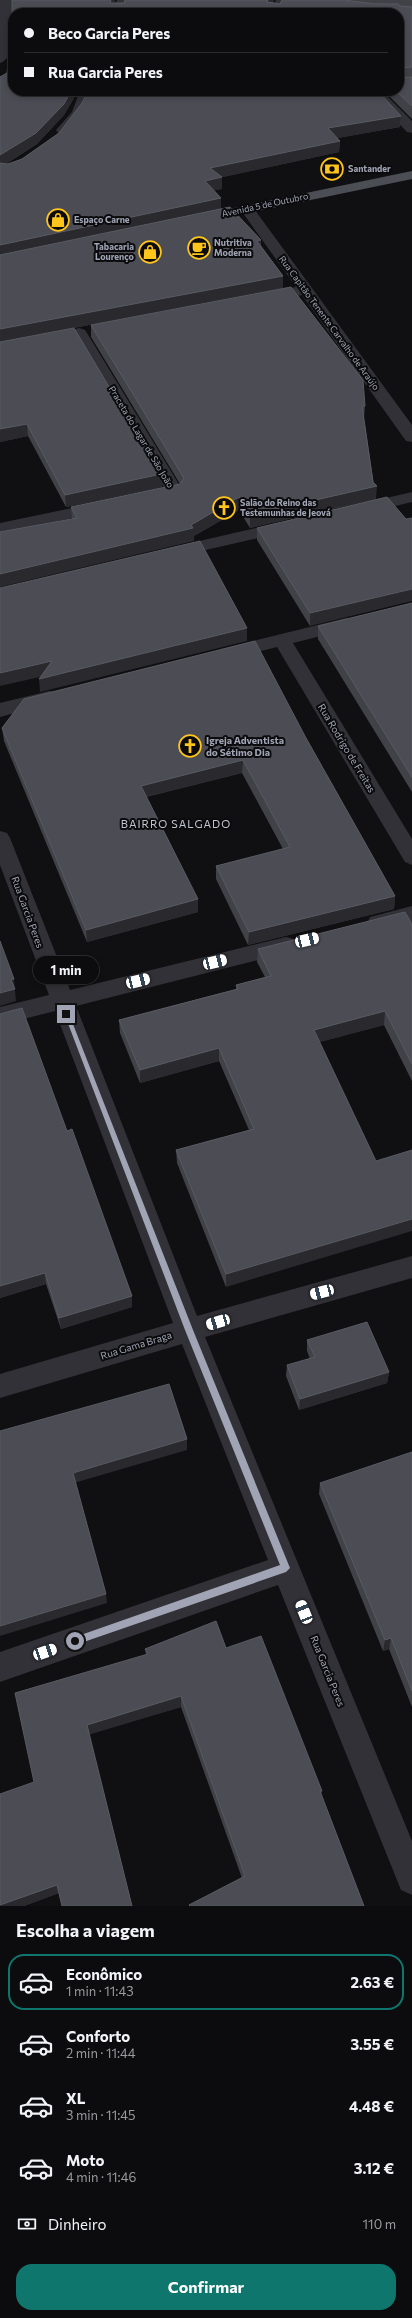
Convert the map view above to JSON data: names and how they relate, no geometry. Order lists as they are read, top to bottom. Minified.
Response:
{"streets":{"main road":["Avenida 5 de Outubro"],"street":["Rua Capitão Tenente Carvalho de Araújo","Praceta do Lagar de São João","Rua Rodrigo de Freitas","Rua Garcia Peres","Rua Gama Braga"]},"crossings":[["Avenida 5 de Outubro","Rua Capitão Tenente Carvalho de Araújo"],["Rua Garcia Peres","Rua Gama Braga"]],"districts":["BAIRRO SALGADO"],"places":{"bank":["Santander"],"shop":["Espaço Carne","Tabacaria Lourenço"],"cafe":["Nutritiva Moderna"],"church":["Salão do Reino das Testemunhas de Jeová","Igreja Adventista do Sétimo Dia"]},"page":{"banner":["Beco Garcia Peres","Rua Garcia Peres"],"bubble":"1 min","heading":"Escolha a viagem","list":[{"name":"Econômico","note":"1 min · 11:43","value":"2.63 €"},{"name":"Conforto","note":"2 min · 11:44","value":"3.55 €"},{"name":"XL","note":"3 min · 11:45","value":"4.48 €"},{"name":"Moto","note":"4 min · 11:46","value":"3.12 €"}],"pay":["Dinheiro","110 m"],"buttons":"Confirmar"}}
